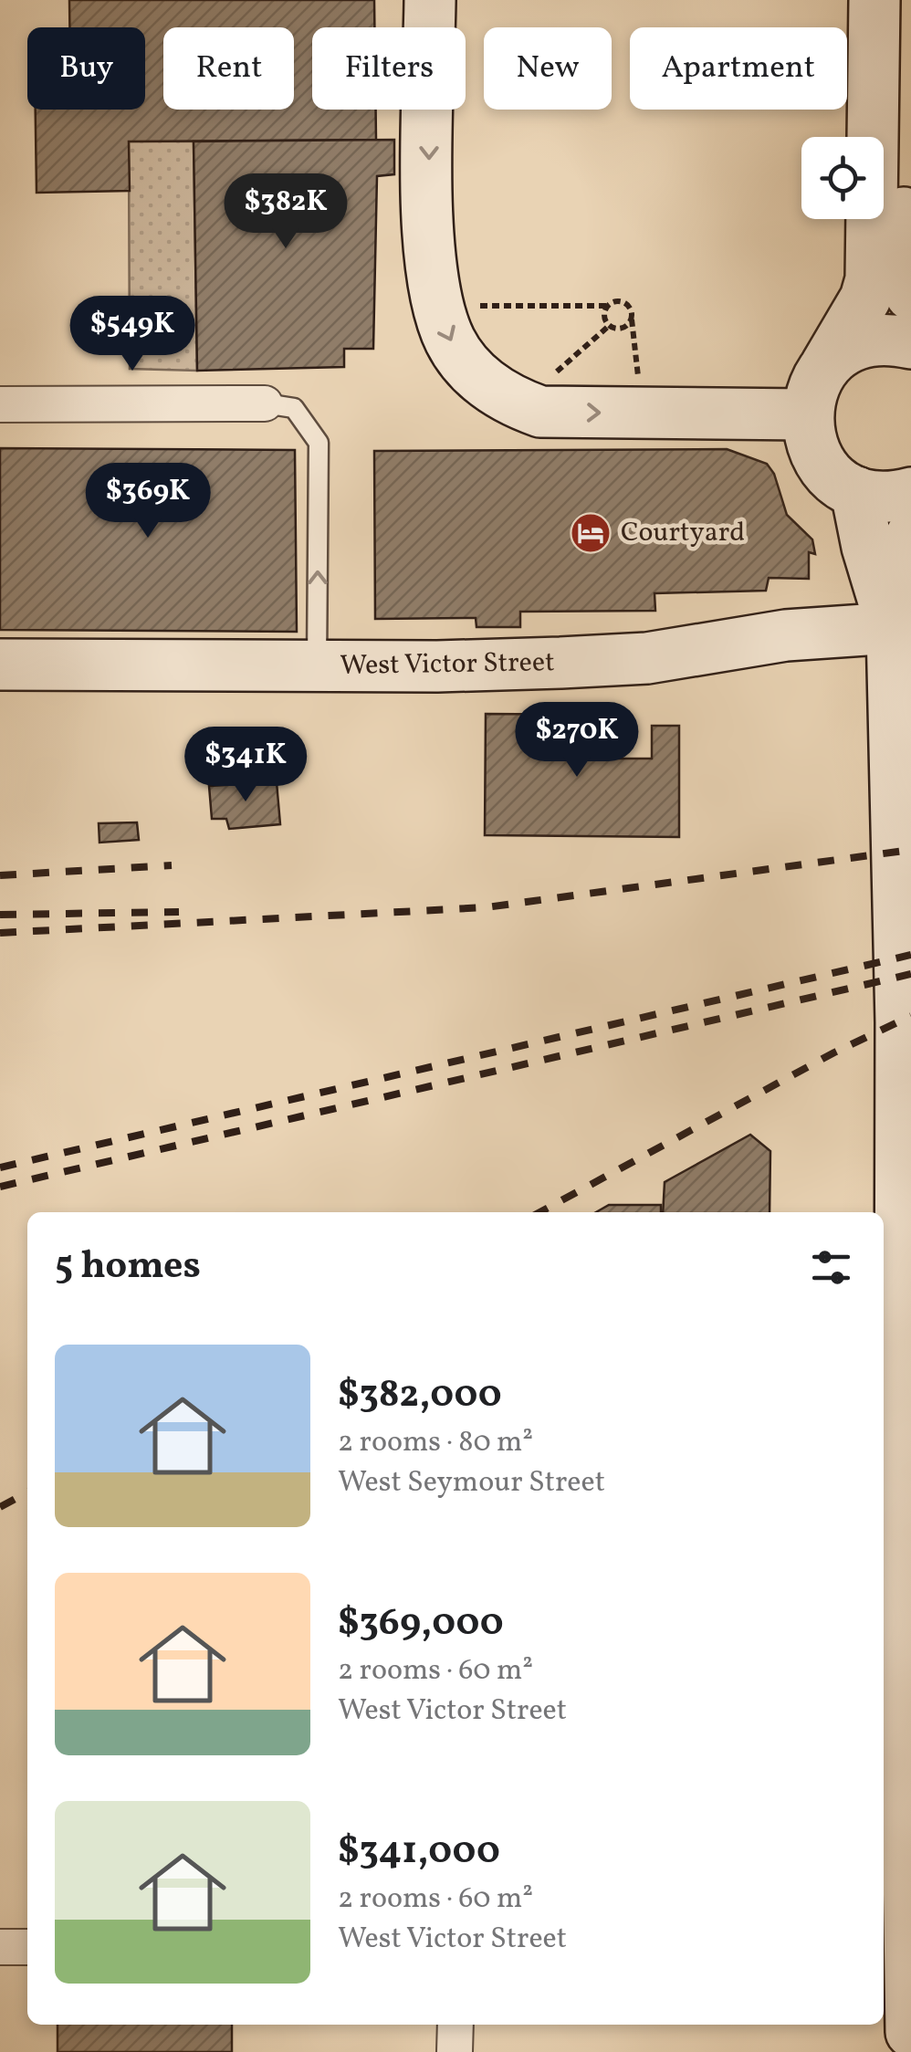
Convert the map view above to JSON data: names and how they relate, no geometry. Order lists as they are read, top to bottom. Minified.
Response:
{"streets":{"main road":["West Victor Street"]},"places":{"hotel":["Courtyard"]},"page":{"chip":["Buy","Rent","Filters","New","Apartment"],"price":["$382K","$549K","$369K","$270K","$341K"],"heading":"5 homes","list":[{"name":"$382,000","note":"2 rooms · 80 m² · West Seymour Street"},{"name":"$369,000","note":"2 rooms · 60 m² · West Victor Street"},{"name":"$341,000","note":"2 rooms · 60 m² · West Victor Street"}]}}
